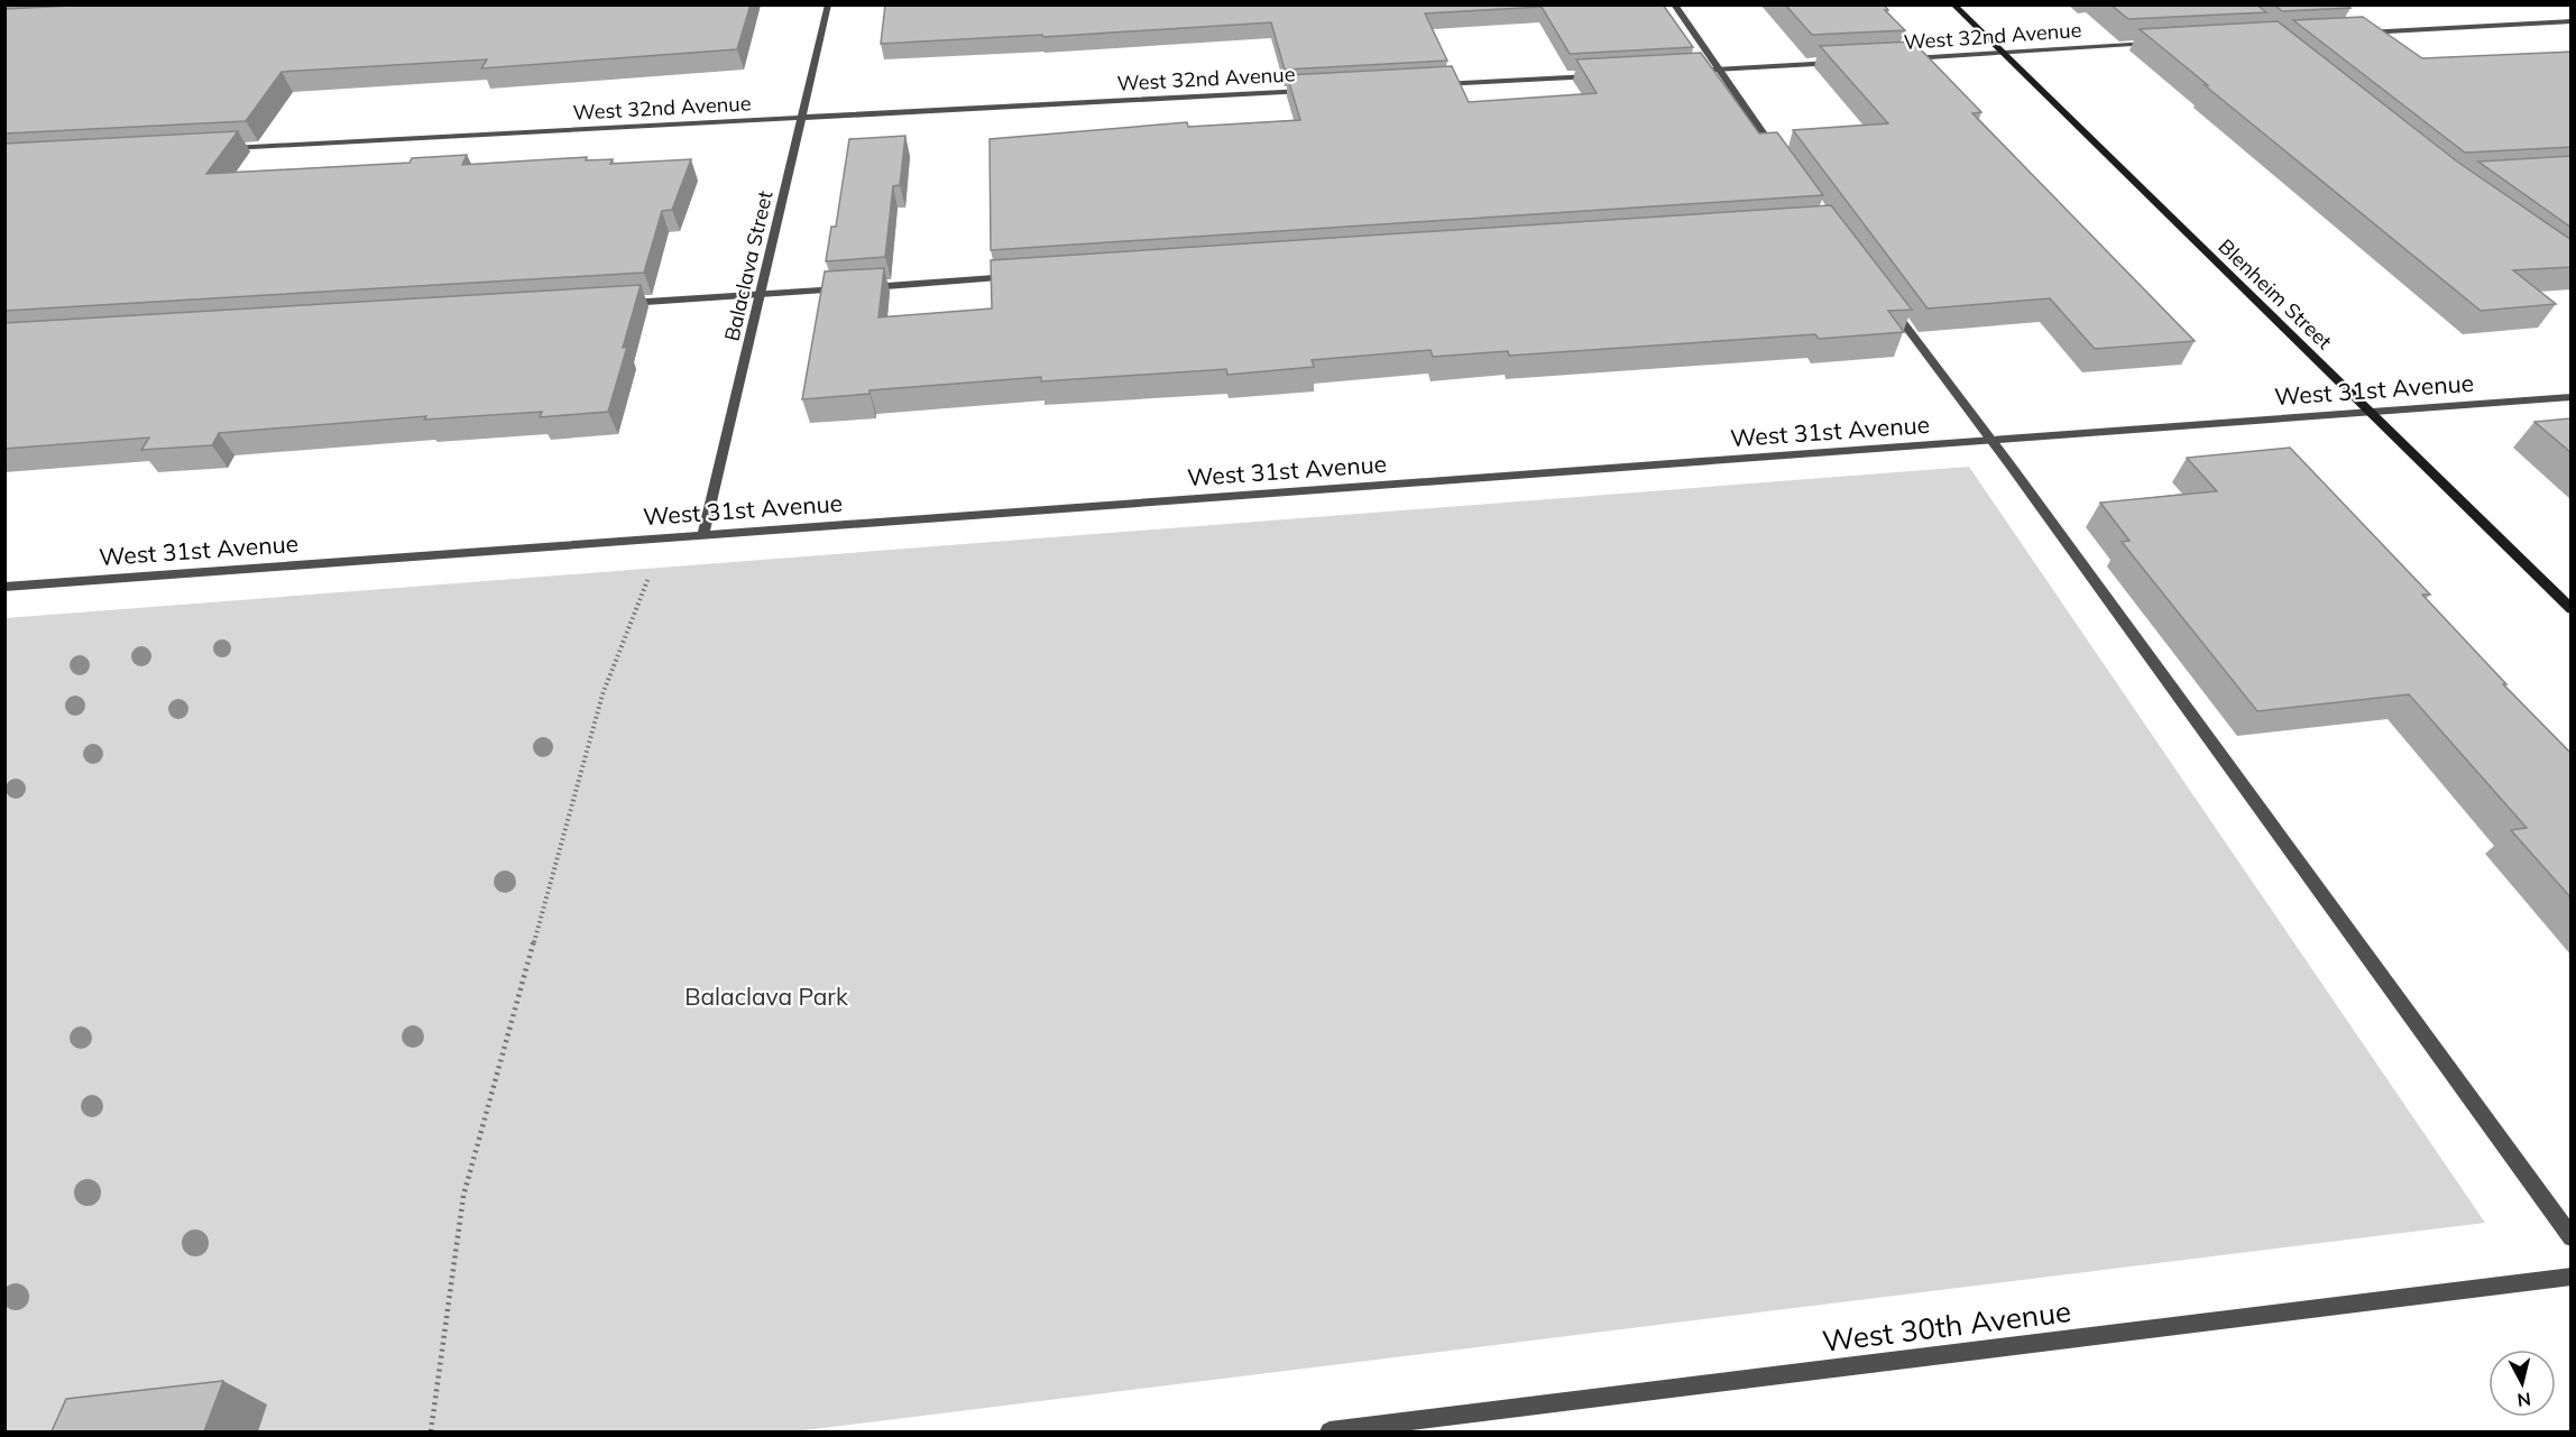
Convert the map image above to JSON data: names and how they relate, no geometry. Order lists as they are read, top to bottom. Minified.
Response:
{"streets":{"street":["West 32nd Avenue","Balaclava Street","Blenheim Street","West 31st Avenue","West 30th Avenue"]},"crossings":[["West 32nd Avenue","Balaclava Street"],["West 32nd Avenue","Blenheim Street"],["Balaclava Street","West 31st Avenue"],["Blenheim Street","West 31st Avenue"]],"parks":["Balaclava Park"],"north":"bottom"}
